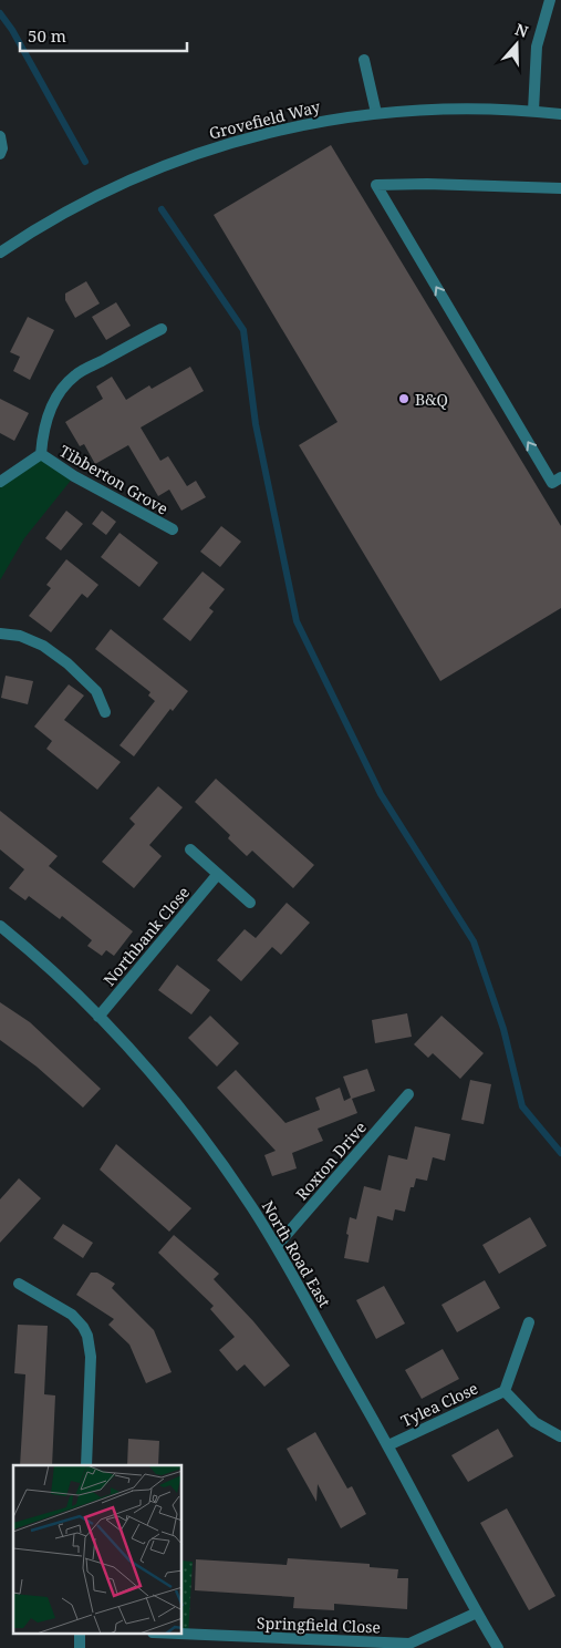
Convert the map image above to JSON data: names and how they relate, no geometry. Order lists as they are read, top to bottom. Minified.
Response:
{"streets":{"street":["Grovefield Way","Tibberton Grove","Northbank Close","Roxton Drive","North Road East","Tylea Close","Springfield Close"]},"crossings":[["Northbank Close","North Road East"],["Roxton Drive","North Road East"],["North Road East","Tylea Close"],["North Road East","Springfield Close"]],"places":["B&Q"],"scale_bar":"50 m","north":"top"}
